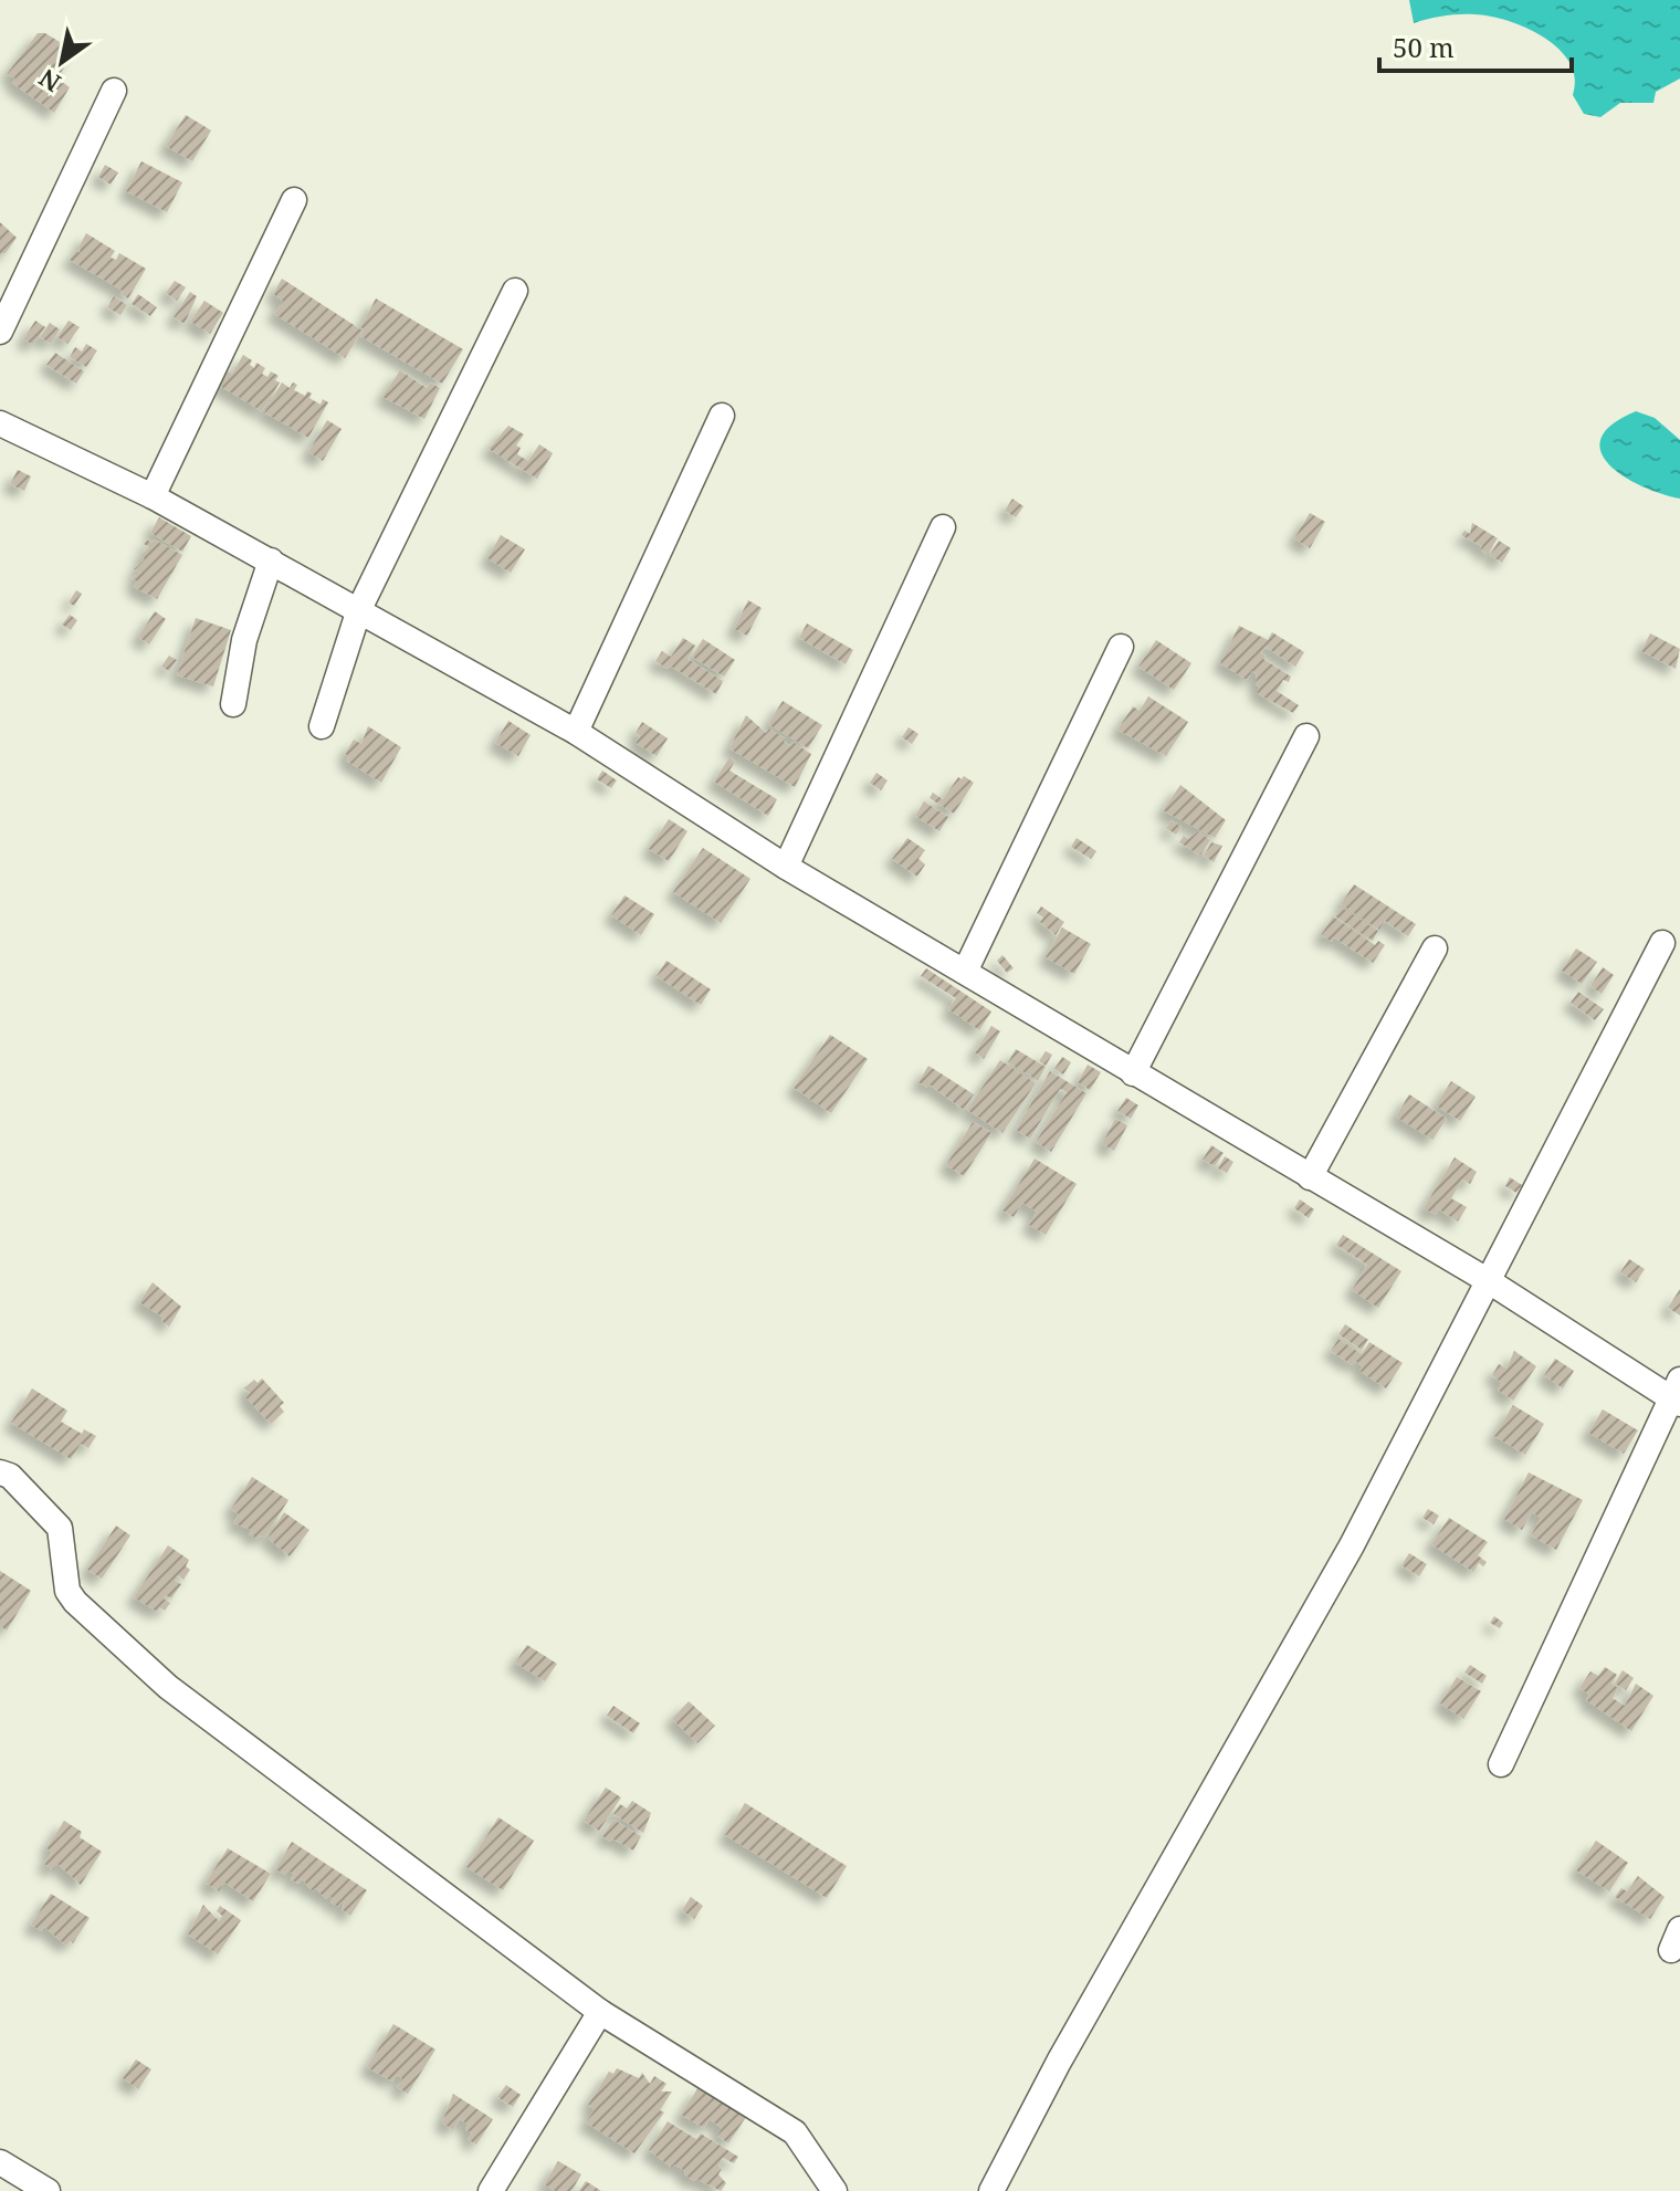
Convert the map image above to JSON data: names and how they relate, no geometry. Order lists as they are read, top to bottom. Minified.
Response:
{"scale_bar":"50 m","north":"bottom left"}
